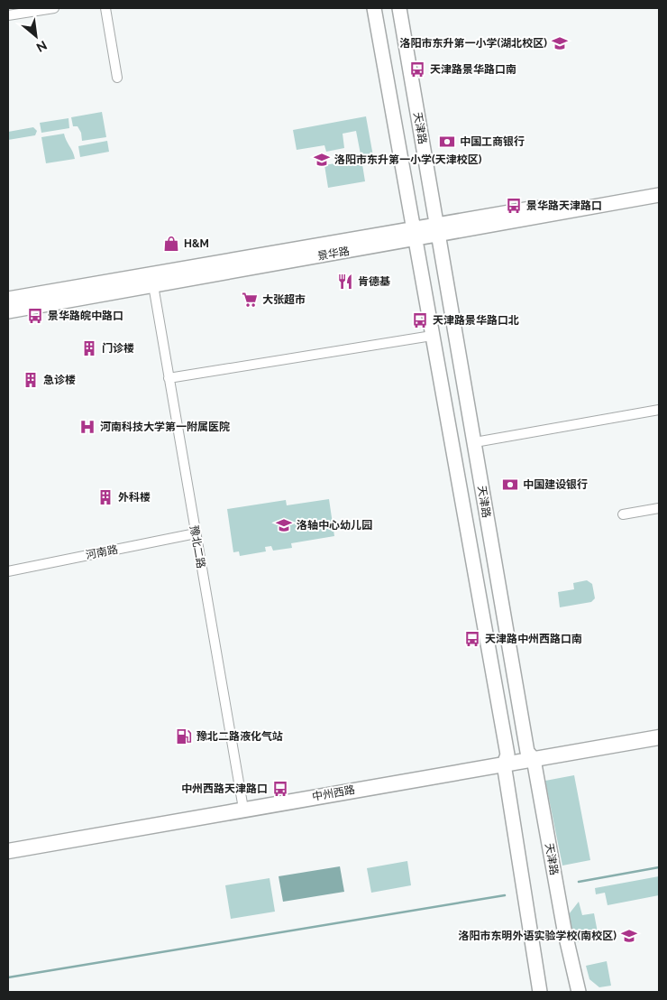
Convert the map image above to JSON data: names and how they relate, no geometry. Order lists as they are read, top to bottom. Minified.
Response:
{"streets":{"main road":["天津路","景华路","中州西路"],"street":["豫北二路","河南路"]},"crossings":[["天津路","景华路"],["天津路","中州西路"],["景华路","豫北二路"],["豫北二路","河南路"],["豫北二路","中州西路"]],"places":{"school or university":["洛阳市东升第一小学(湖北校区)","洛阳市东升第一小学(天津校区)","洛轴中心幼儿园","洛阳市东明外语实验学校(南校区)"],"bus stop":["天津路景华路口南","景华路天津路口","景华路皖中路口","天津路景华路口北","天津路中州西路口南","中州西路天津路口"],"bank":["中国工商银行","中国建设银行"],"shop":["H&M"],"restaurant":["肯德基"],"supermarket":["大张超市"],"building":["门诊楼","急诊楼","外科楼"],"hospital":["河南科技大学第一附属医院"],"fuel station":["豫北二路液化气站"]},"north":"bottom right"}
